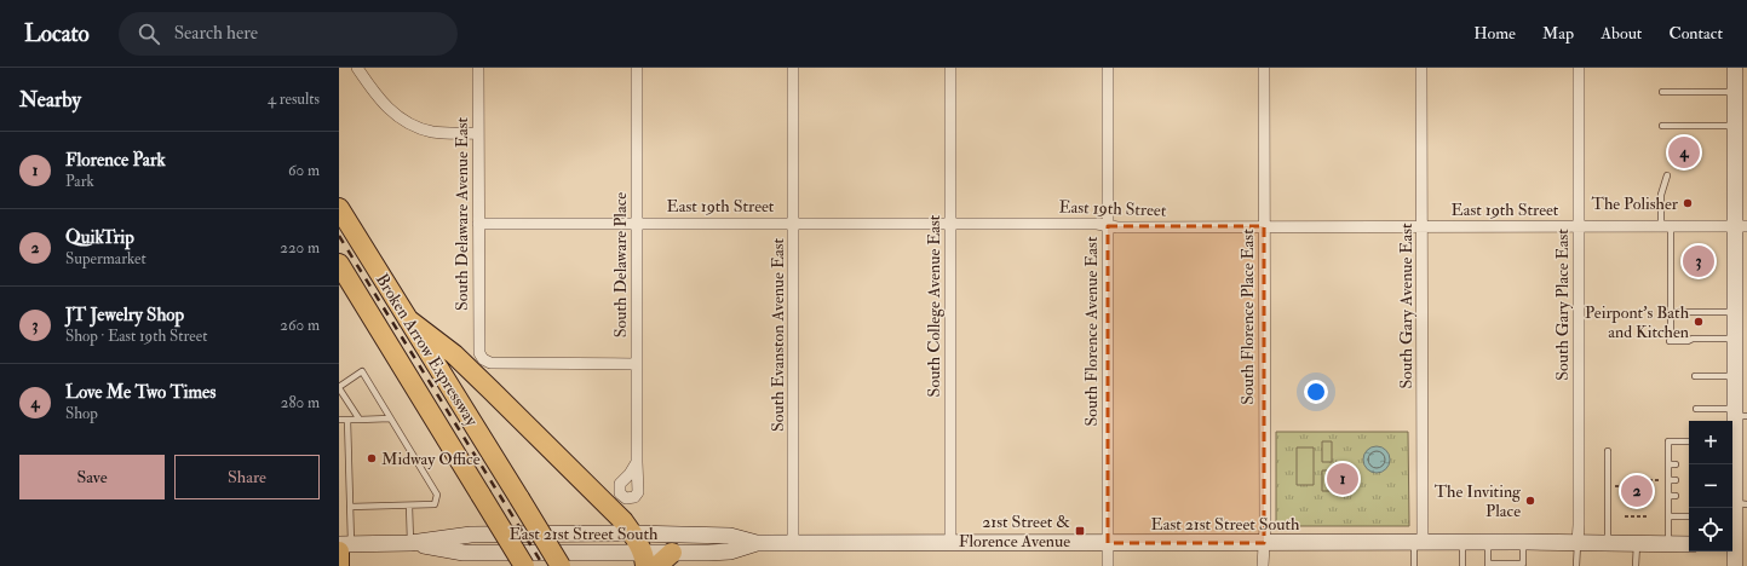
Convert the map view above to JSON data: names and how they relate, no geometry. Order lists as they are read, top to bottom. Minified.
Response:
{"streets":{"highway":["Broken Arrow Expressway"],"main road":["East 21st Street South"],"street":["East 19th Street","South Delaware Avenue East","South Delaware Place","South Gary Place East","South College Avenue East","South Gary Avenue East","South Florence Place East","South Florence Avenue East","South Evanston Avenue East"]},"crossings":[["East 19th Street","South Delaware Avenue East"],["East 19th Street","South Delaware Place"],["East 19th Street","South Gary Place East"],["East 19th Street","South College Avenue East"],["East 19th Street","South Gary Avenue East"],["East 19th Street","South Florence Place East"],["East 19th Street","South Florence Avenue East"],["East 19th Street","South Evanston Avenue East"],["South Delaware Avenue East","South Delaware Place"],["South Gary Place East","East 21st Street South"],["South College Avenue East","East 21st Street South"],["South Gary Avenue East","East 21st Street South"],["South Florence Place East","East 21st Street South"],["South Florence Avenue East","East 21st Street South"],["South Evanston Avenue East","East 21st Street South"]],"places":{"other":["The Polisher","Peirpont's Bath and Kitchen","Midway Office","The Inviting Place"],"transit":["21st Street & Florence Avenue"]},"page":{"header":"Locato","search":"Search here","nav":["Home","Map","About","Contact"],"heading":["Nearby","4 results"],"list":[{"mark":"1","name":"Florence Park","note":"Park","value":"60 m"},{"mark":"2","name":"QuikTrip","note":"Supermarket","value":"220 m"},{"mark":"3","name":"JT Jewelry Shop","note":"Shop · East 19th Street","value":"260 m"},{"mark":"4","name":"Love Me Two Times","note":"Shop","value":"280 m"}],"pins":["4","3","1","2"],"map_buttons":["+","−"],"buttons":["Save","Share"]}}
